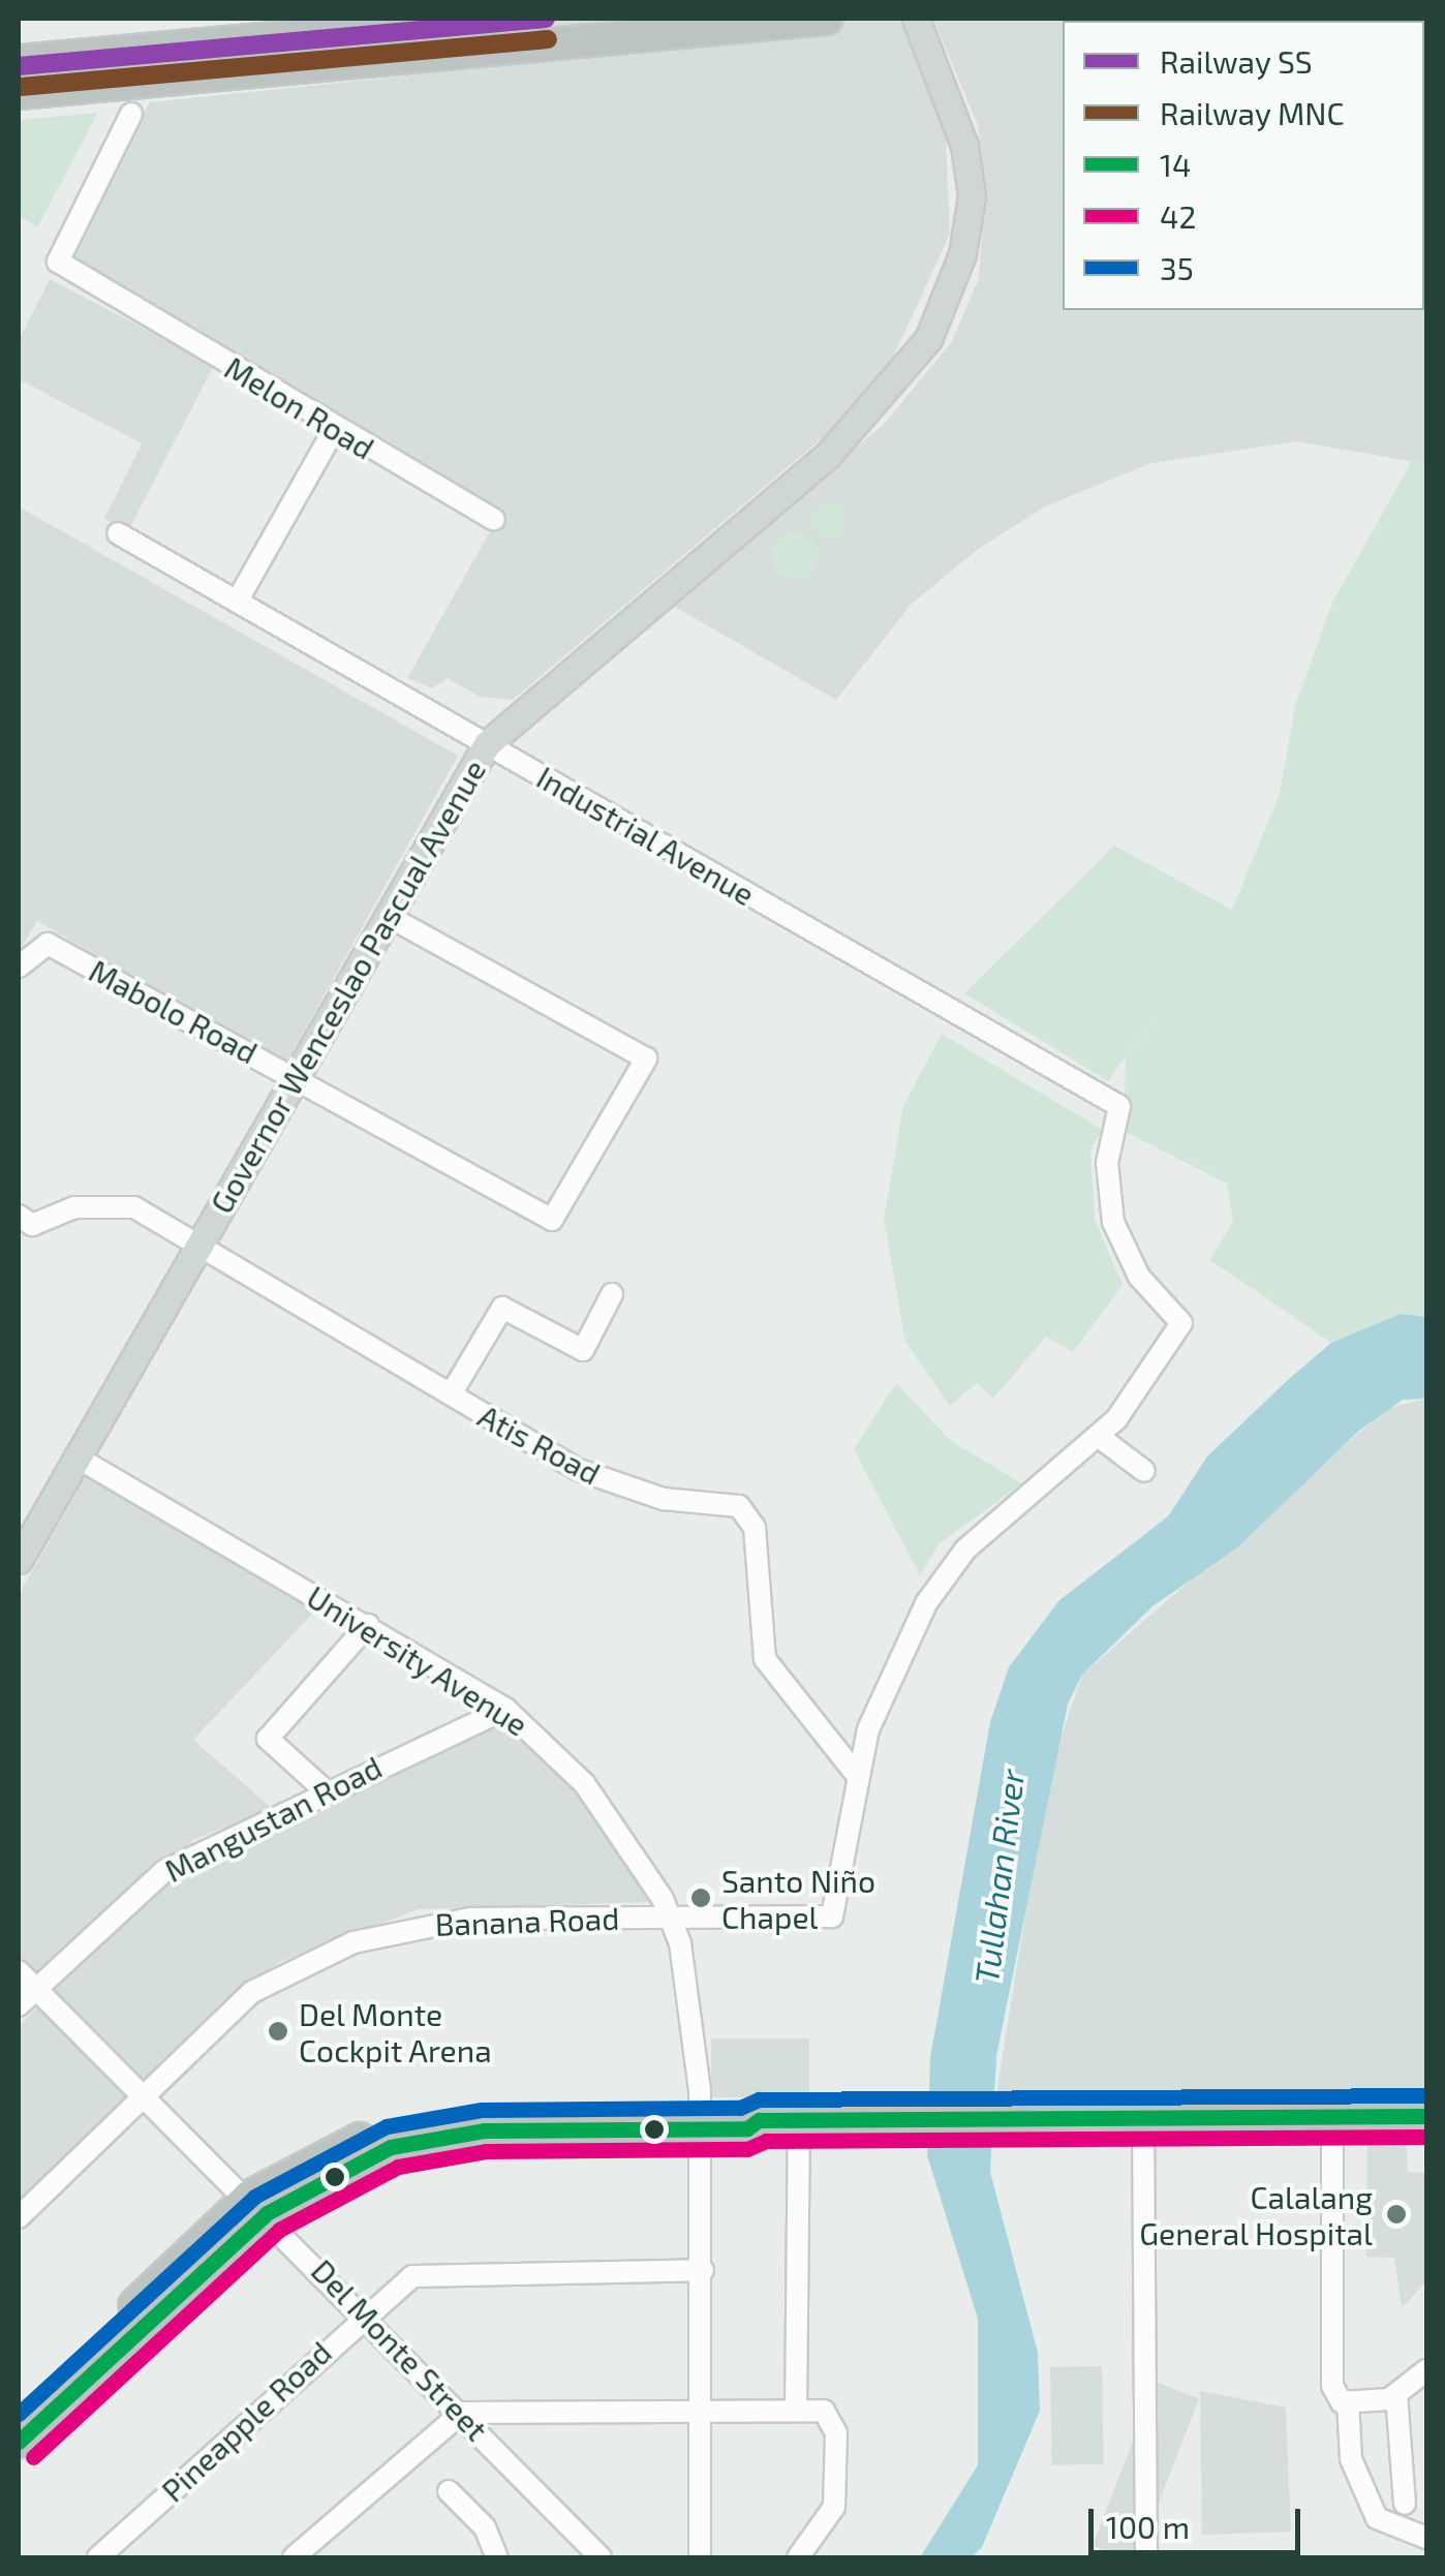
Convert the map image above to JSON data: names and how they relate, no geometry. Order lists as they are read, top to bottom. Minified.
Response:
{"streets":{"main road":["Governor Wenceslao Pascual Avenue"],"street":["Melon Road","Industrial Avenue","Mabolo Road","Atis Road","University Avenue","Mangustan Road","Banana Road","Del Monte Street","Pineapple Road"]},"crossings":[["Industrial Avenue","Governor Wenceslao Pascual Avenue"],["Governor Wenceslao Pascual Avenue","Mabolo Road"],["Governor Wenceslao Pascual Avenue","Atis Road"],["Governor Wenceslao Pascual Avenue","University Avenue"],["Atis Road","Banana Road"],["University Avenue","Mangustan Road"],["University Avenue","Banana Road"],["University Avenue","Pineapple Road"],["Mangustan Road","Del Monte Street"],["Banana Road","Del Monte Street"],["Del Monte Street","Pineapple Road"]],"water":["Tullahan River"],"places":["Santo Niño Chapel","Del Monte Cockpit Arena","Calalang General Hospital"],"lines":["rail line SS","rail line MNC","transit line 35","transit line 14","transit line 42"],"legend":["Railway SS","Railway MNC","14","42","35"],"scale_bar":"100 m"}
